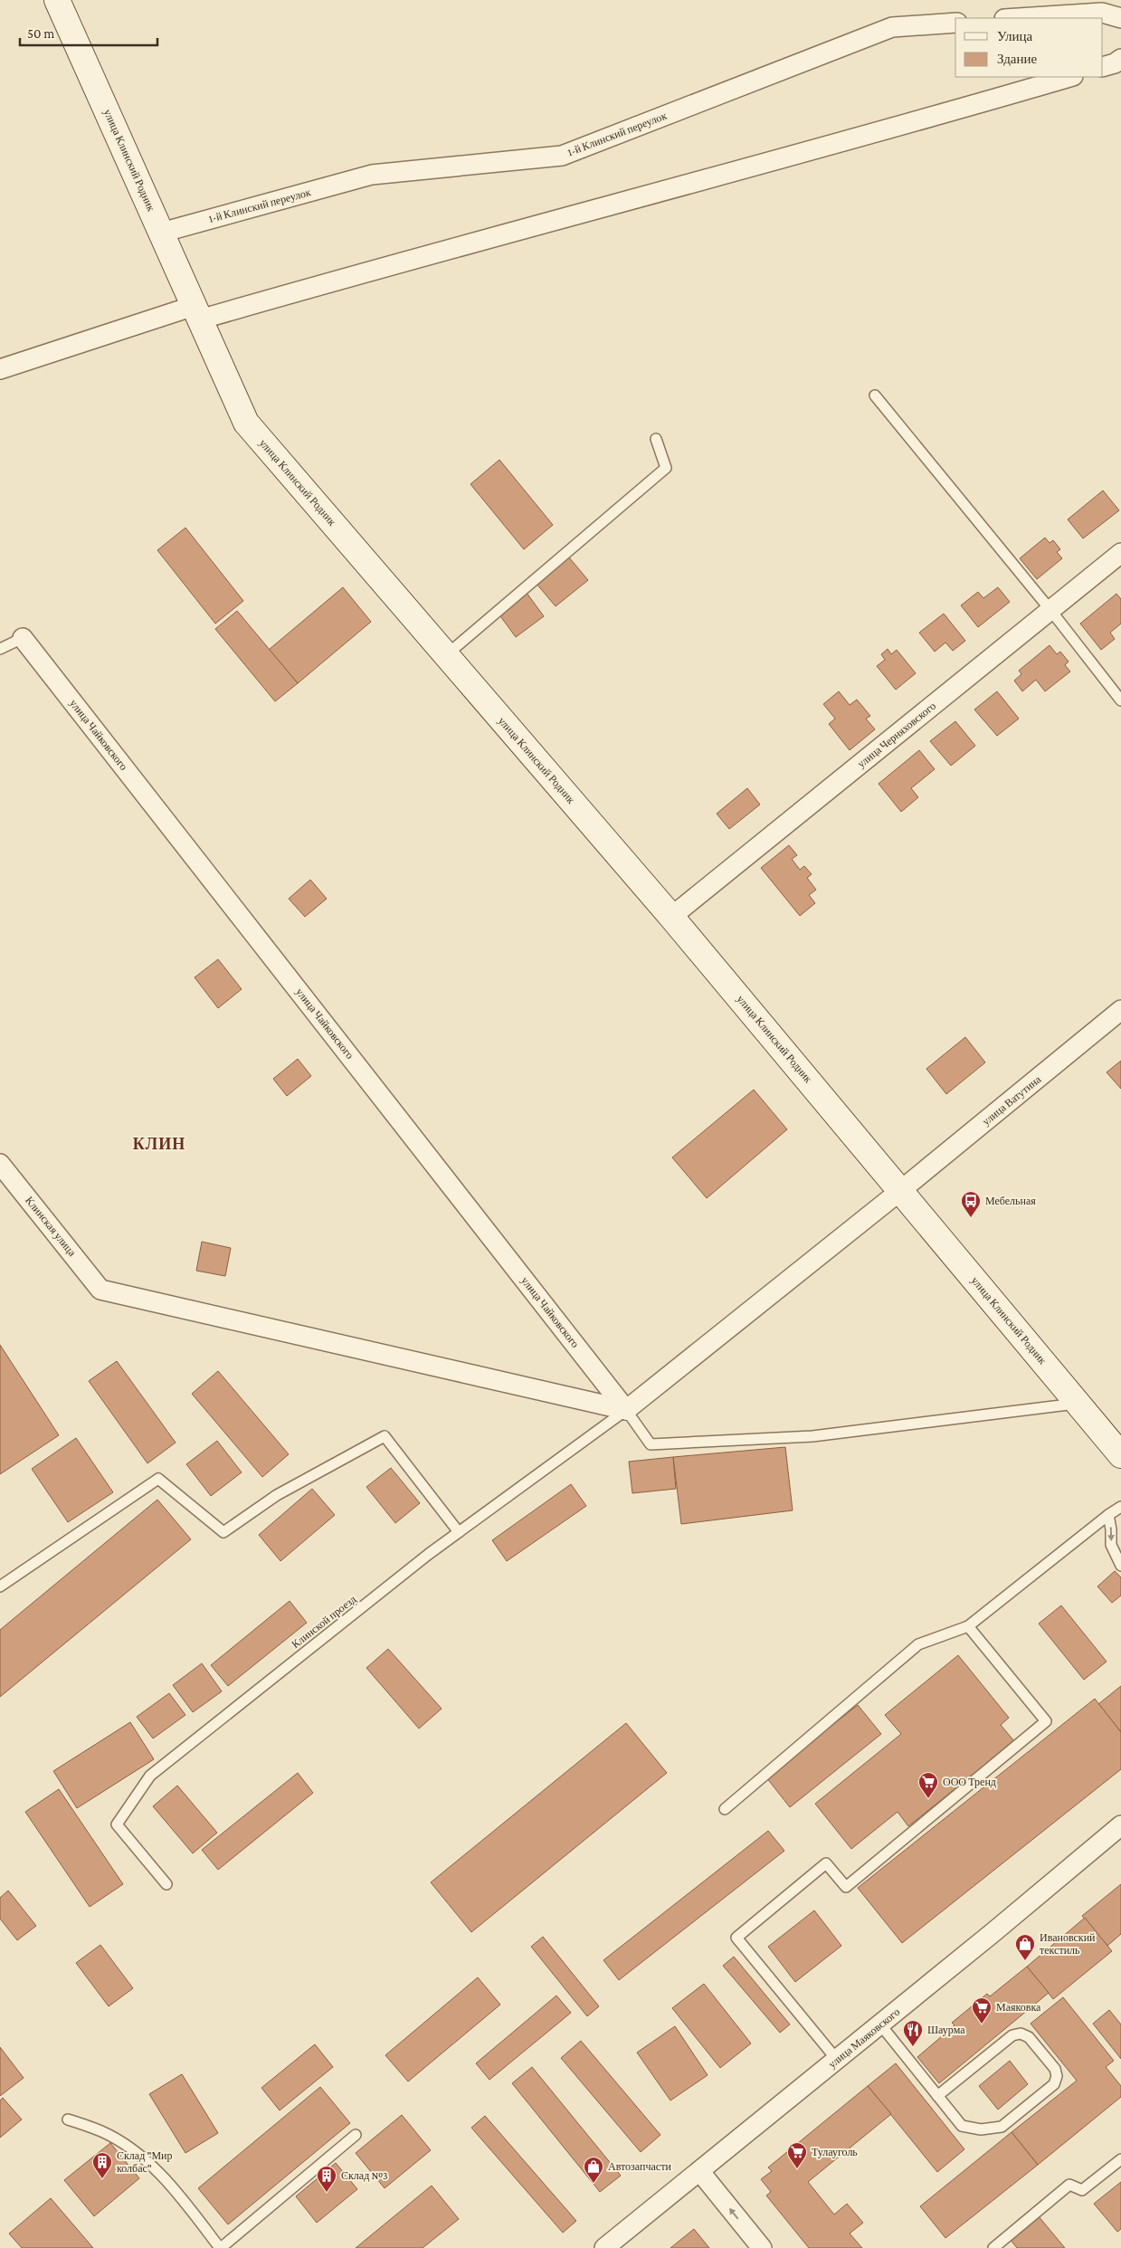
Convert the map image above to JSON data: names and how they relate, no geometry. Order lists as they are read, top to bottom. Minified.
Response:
{"streets":{"main road":["улица Клинский Родник"],"street":["1-й Клинский переулок","улица Чайковского","улица Черняховского","улица Ватутина","Клинская улица","улица Маяковского"],"lane":["Клинской проезд"]},"crossings":[["1-й Клинский переулок","улица Клинский Родник"],["улица Клинский Родник","улица Черняховского"],["улица Клинский Родник","улица Ватутина"],["улица Чайковского","улица Ватутина"],["улица Чайковского","Клинская улица"],["улица Чайковского","Клинской проезд"],["улица Ватутина","Клинская улица"],["улица Ватутина","Клинской проезд"],["Клинская улица","Клинской проезд"]],"districts":["КЛИН"],"places":{"bus stop":["Мебельная"],"supermarket":["ООО Тренд","Маяковка","Тулауголь"],"shop":["Ивановский текстиль","Автозапчасти"],"restaurant":["Шаурма"],"building":["Склад \"Мир колбас\"","Склад №3"]},"legend":["Улица","Здание"],"scale_bar":"50 m"}
